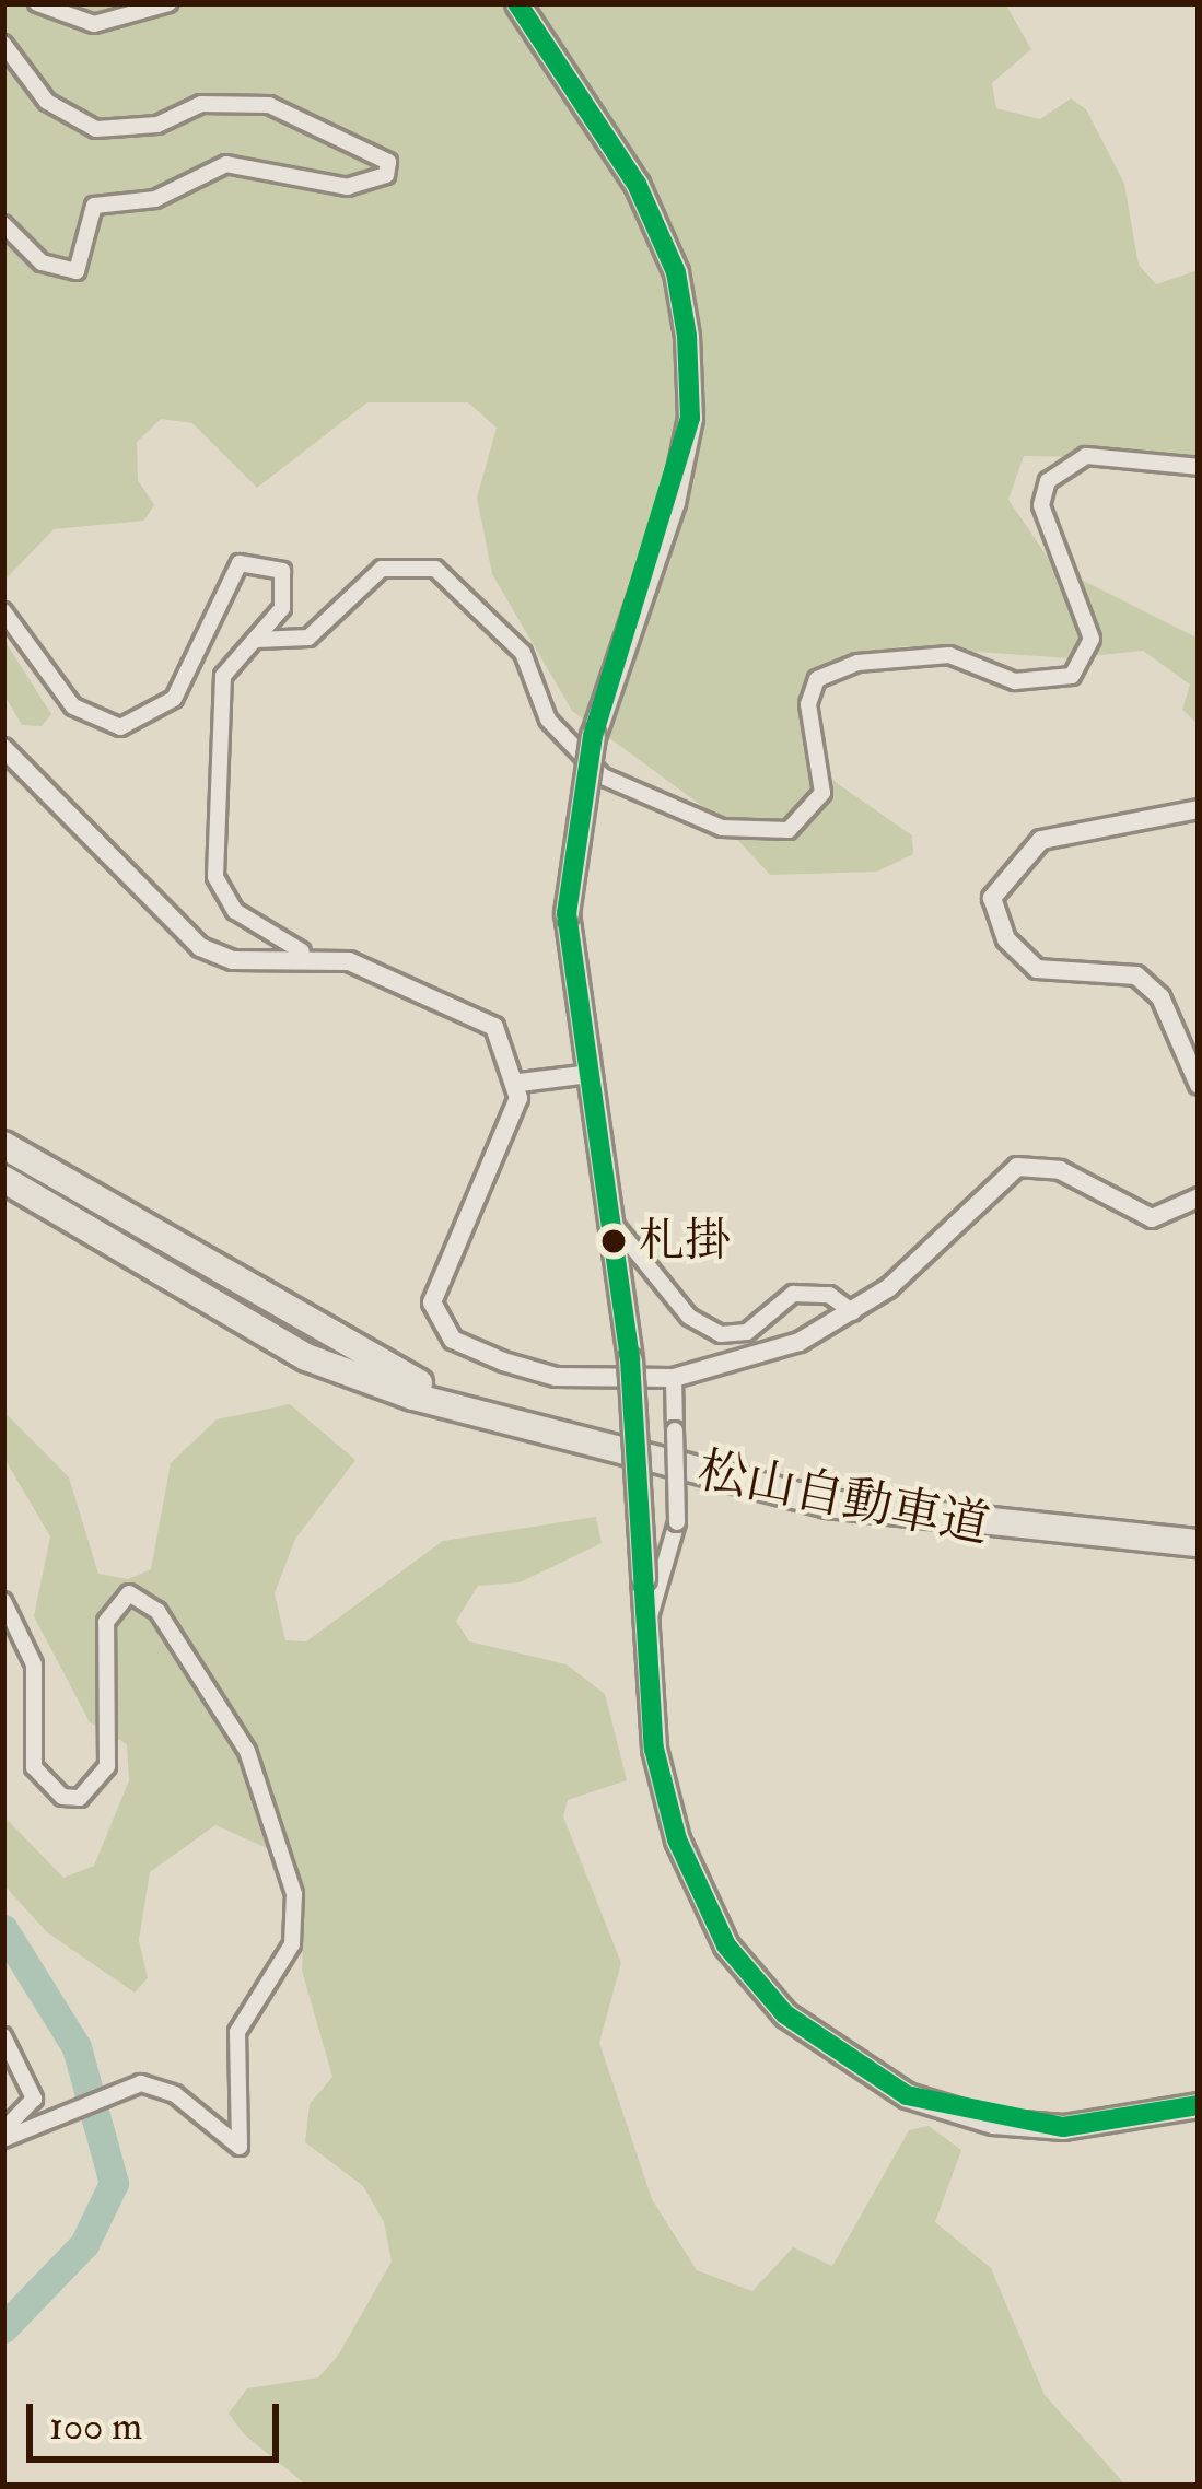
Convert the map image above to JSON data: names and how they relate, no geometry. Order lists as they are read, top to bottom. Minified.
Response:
{"streets":{"highway":["松山自動車道"]},"places":["札掛"],"scale_bar":"100 m"}
